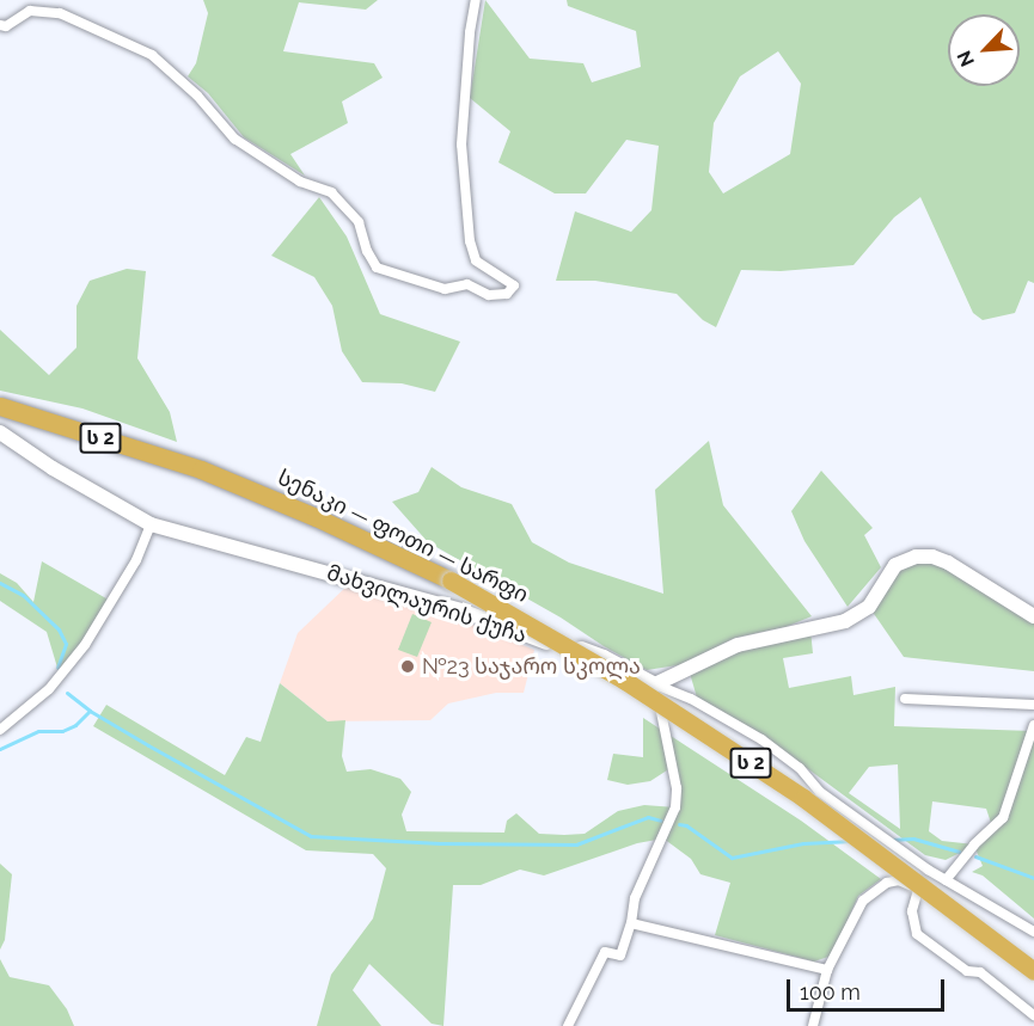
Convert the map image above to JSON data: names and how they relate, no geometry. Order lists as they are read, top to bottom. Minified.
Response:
{"streets":{"highway":["ს 2","სენაკი — ფოთი — სარფი"],"street":["მახვილაურის ქუჩა"]},"places":["№23 საჯარო სკოლა"],"scale_bar":"100 m","north":"bottom left"}
